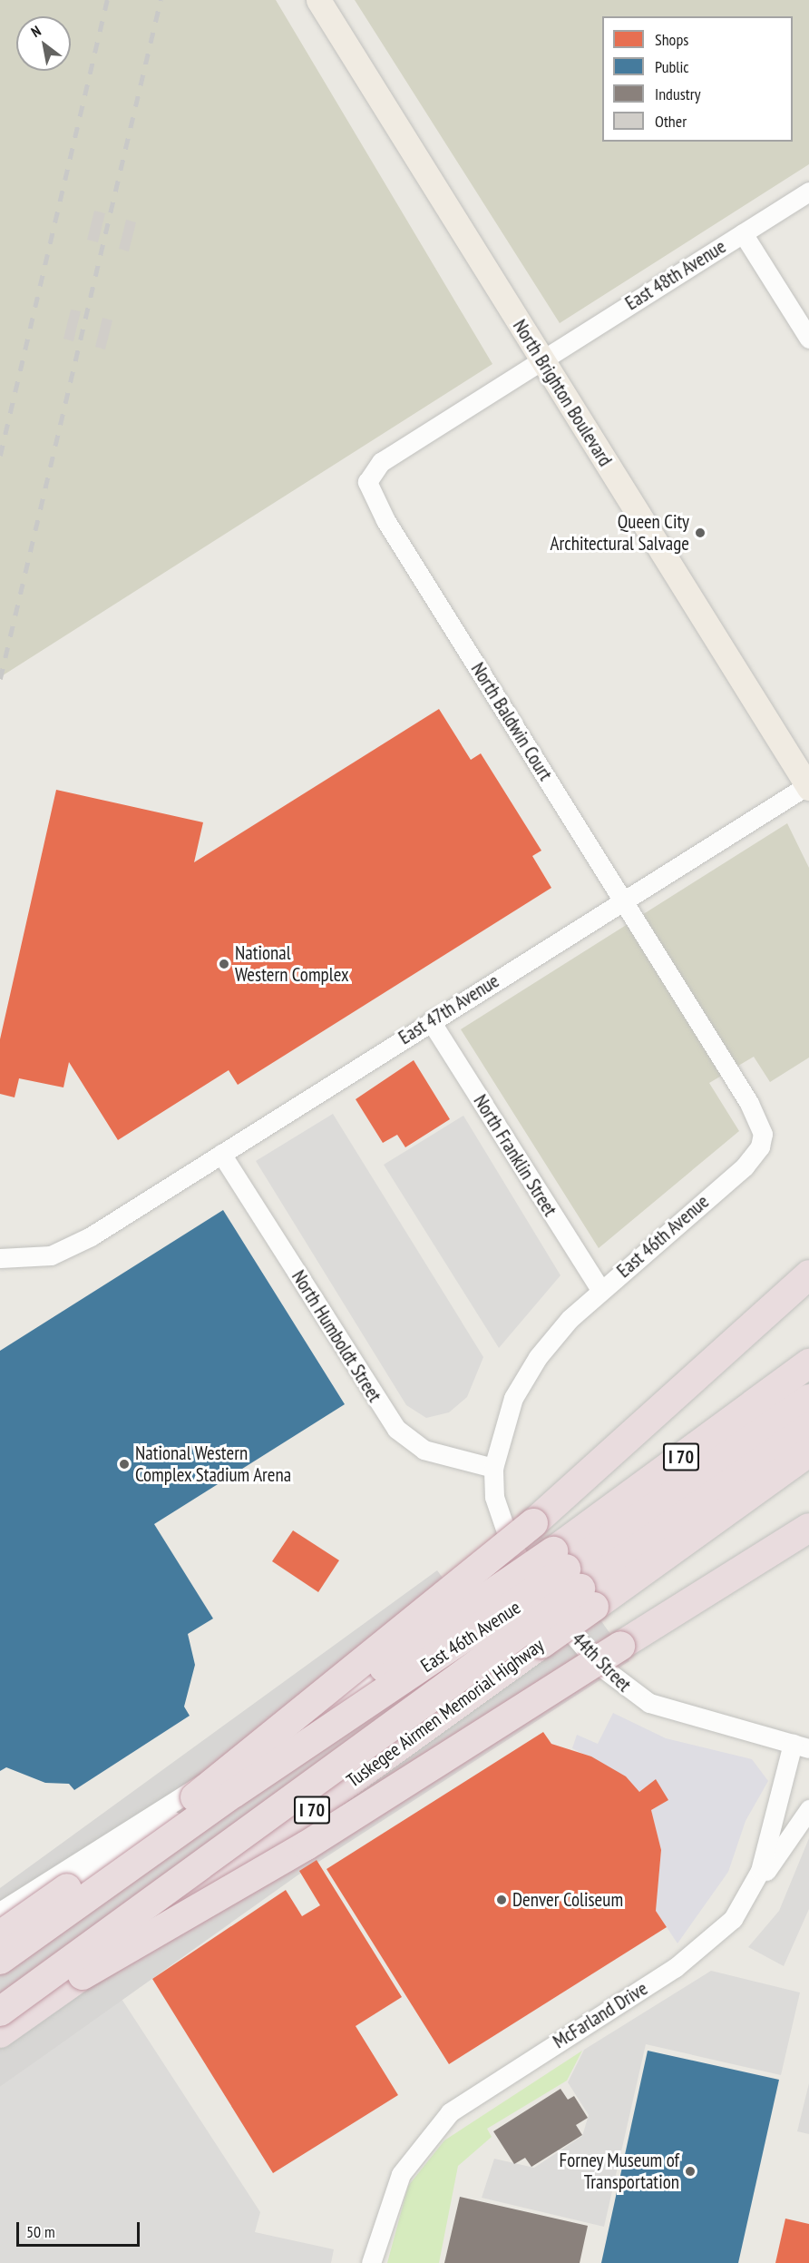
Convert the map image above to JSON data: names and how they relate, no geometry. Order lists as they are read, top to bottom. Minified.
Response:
{"streets":{"highway":["I 70","Tuskegee Airmen Memorial Highway"],"main road":["North Brighton Boulevard"],"street":["East 48th Avenue","North Baldwin Court","East 47th Avenue","North Franklin Street","East 46th Avenue","North Humboldt Street","44th Street","McFarland Drive"]},"crossings":[["East 48th Avenue","North Brighton Boulevard"],["East 48th Avenue","North Baldwin Court"],["North Brighton Boulevard","North Baldwin Court"],["North Brighton Boulevard","East 47th Avenue"],["North Baldwin Court","East 47th Avenue"],["North Baldwin Court","East 46th Avenue"],["East 47th Avenue","North Franklin Street"],["East 47th Avenue","North Humboldt Street"],["North Franklin Street","East 46th Avenue"],["East 46th Avenue","North Humboldt Street"],["East 46th Avenue","44th Street"],["North Humboldt Street","44th Street"],["I 70","Tuskegee Airmen Memorial Highway"],["44th Street","McFarland Drive"]],"places":["Queen City Architectural Salvage","National Western Complex","National Western Complex Stadium Arena","Denver Coliseum","Forney Museum of Transportation"],"legend":["Shops","Public","Industry","Other"],"scale_bar":"50 m","north":"top left"}
